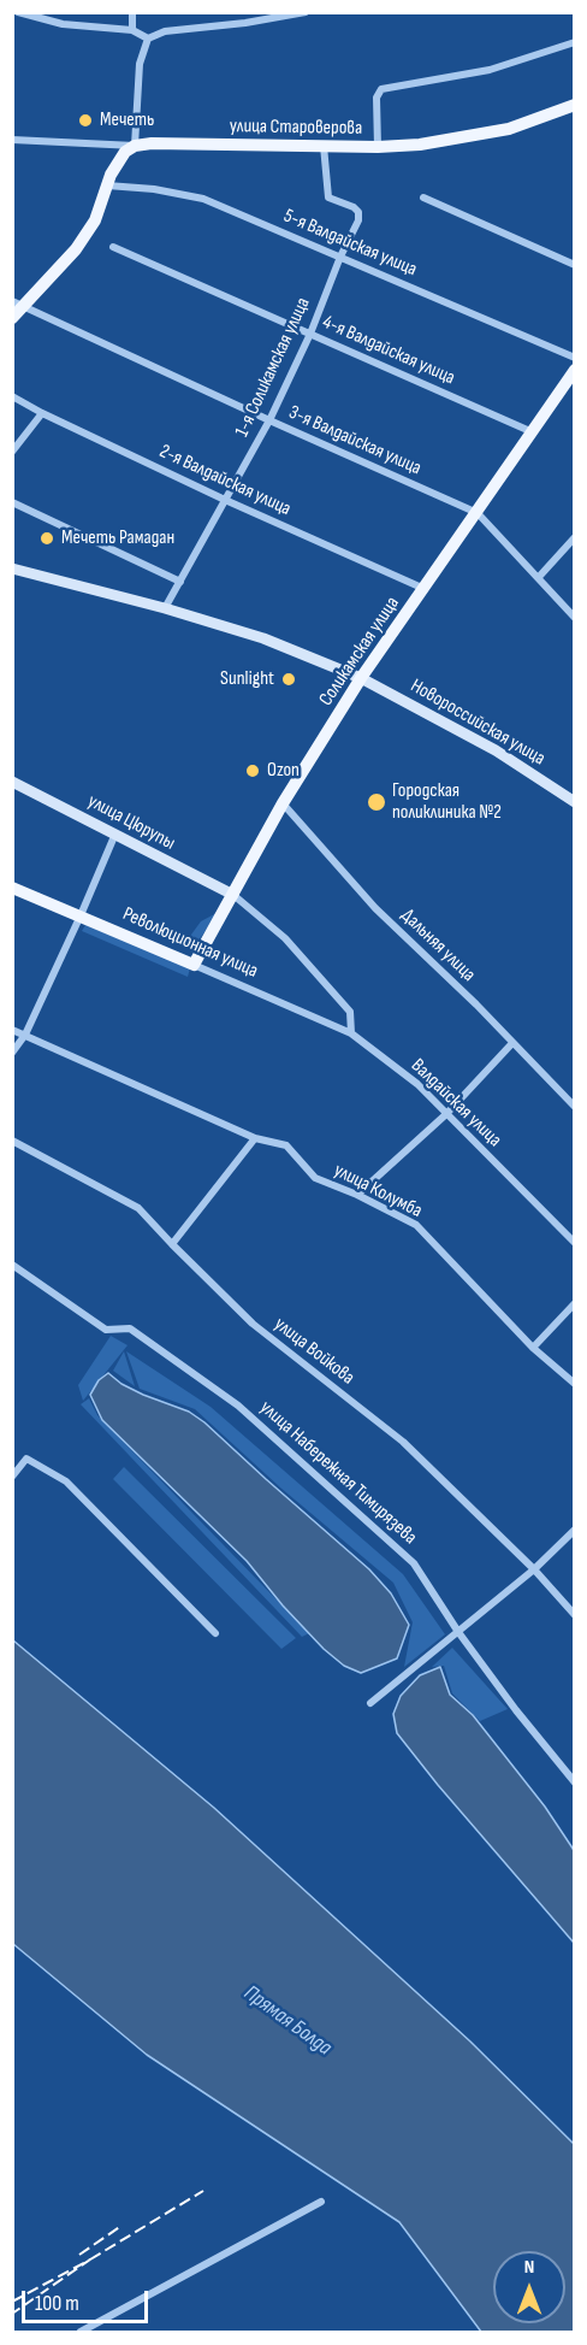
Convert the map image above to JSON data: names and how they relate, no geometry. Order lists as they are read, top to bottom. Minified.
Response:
{"streets":{"main road":["улица Староверова","Соликамская улица","Революционная улица"],"street":["5-я Валдайская улица","4-я Валдайская улица","1-я Соликамская улица","3-я Валдайская улица","2-я Валдайская улица","Новороссийская улица","улица Цюрупы","Дальняя улица","Валдайская улица","улица Колумба","улица Войкова","улица Набережная Тимирязева"]},"crossings":[["улица Староверова","1-я Соликамская улица"],["5-я Валдайская улица","1-я Соликамская улица"],["4-я Валдайская улица","1-я Соликамская улица"],["4-я Валдайская улица","Соликамская улица"],["1-я Соликамская улица","3-я Валдайская улица"],["1-я Соликамская улица","2-я Валдайская улица"],["1-я Соликамская улица","Новороссийская улица"],["3-я Валдайская улица","Соликамская улица"],["2-я Валдайская улица","Соликамская улица"],["Соликамская улица","Новороссийская улица"],["Соликамская улица","улица Цюрупы"],["Соликамская улица","Революционная улица"],["Соликамская улица","Дальняя улица"],["Революционная улица","Валдайская улица"]],"water":["Прямая Болда"],"places":["Мечеть","Мечеть Рамадан","Sunlight","Ozon","Городская поликлиника №2"],"scale_bar":"100 m","north":"top"}
